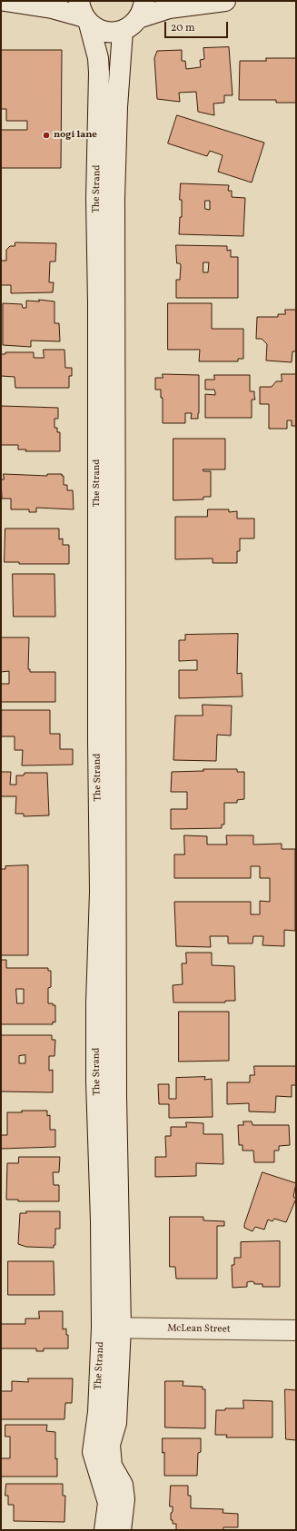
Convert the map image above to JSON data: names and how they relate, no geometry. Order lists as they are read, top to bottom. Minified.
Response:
{"streets":{"street":["The Strand","McLean Street"]},"crossings":[["The Strand","McLean Street"]],"places":["nogi lane"],"scale_bar":"20 m"}
